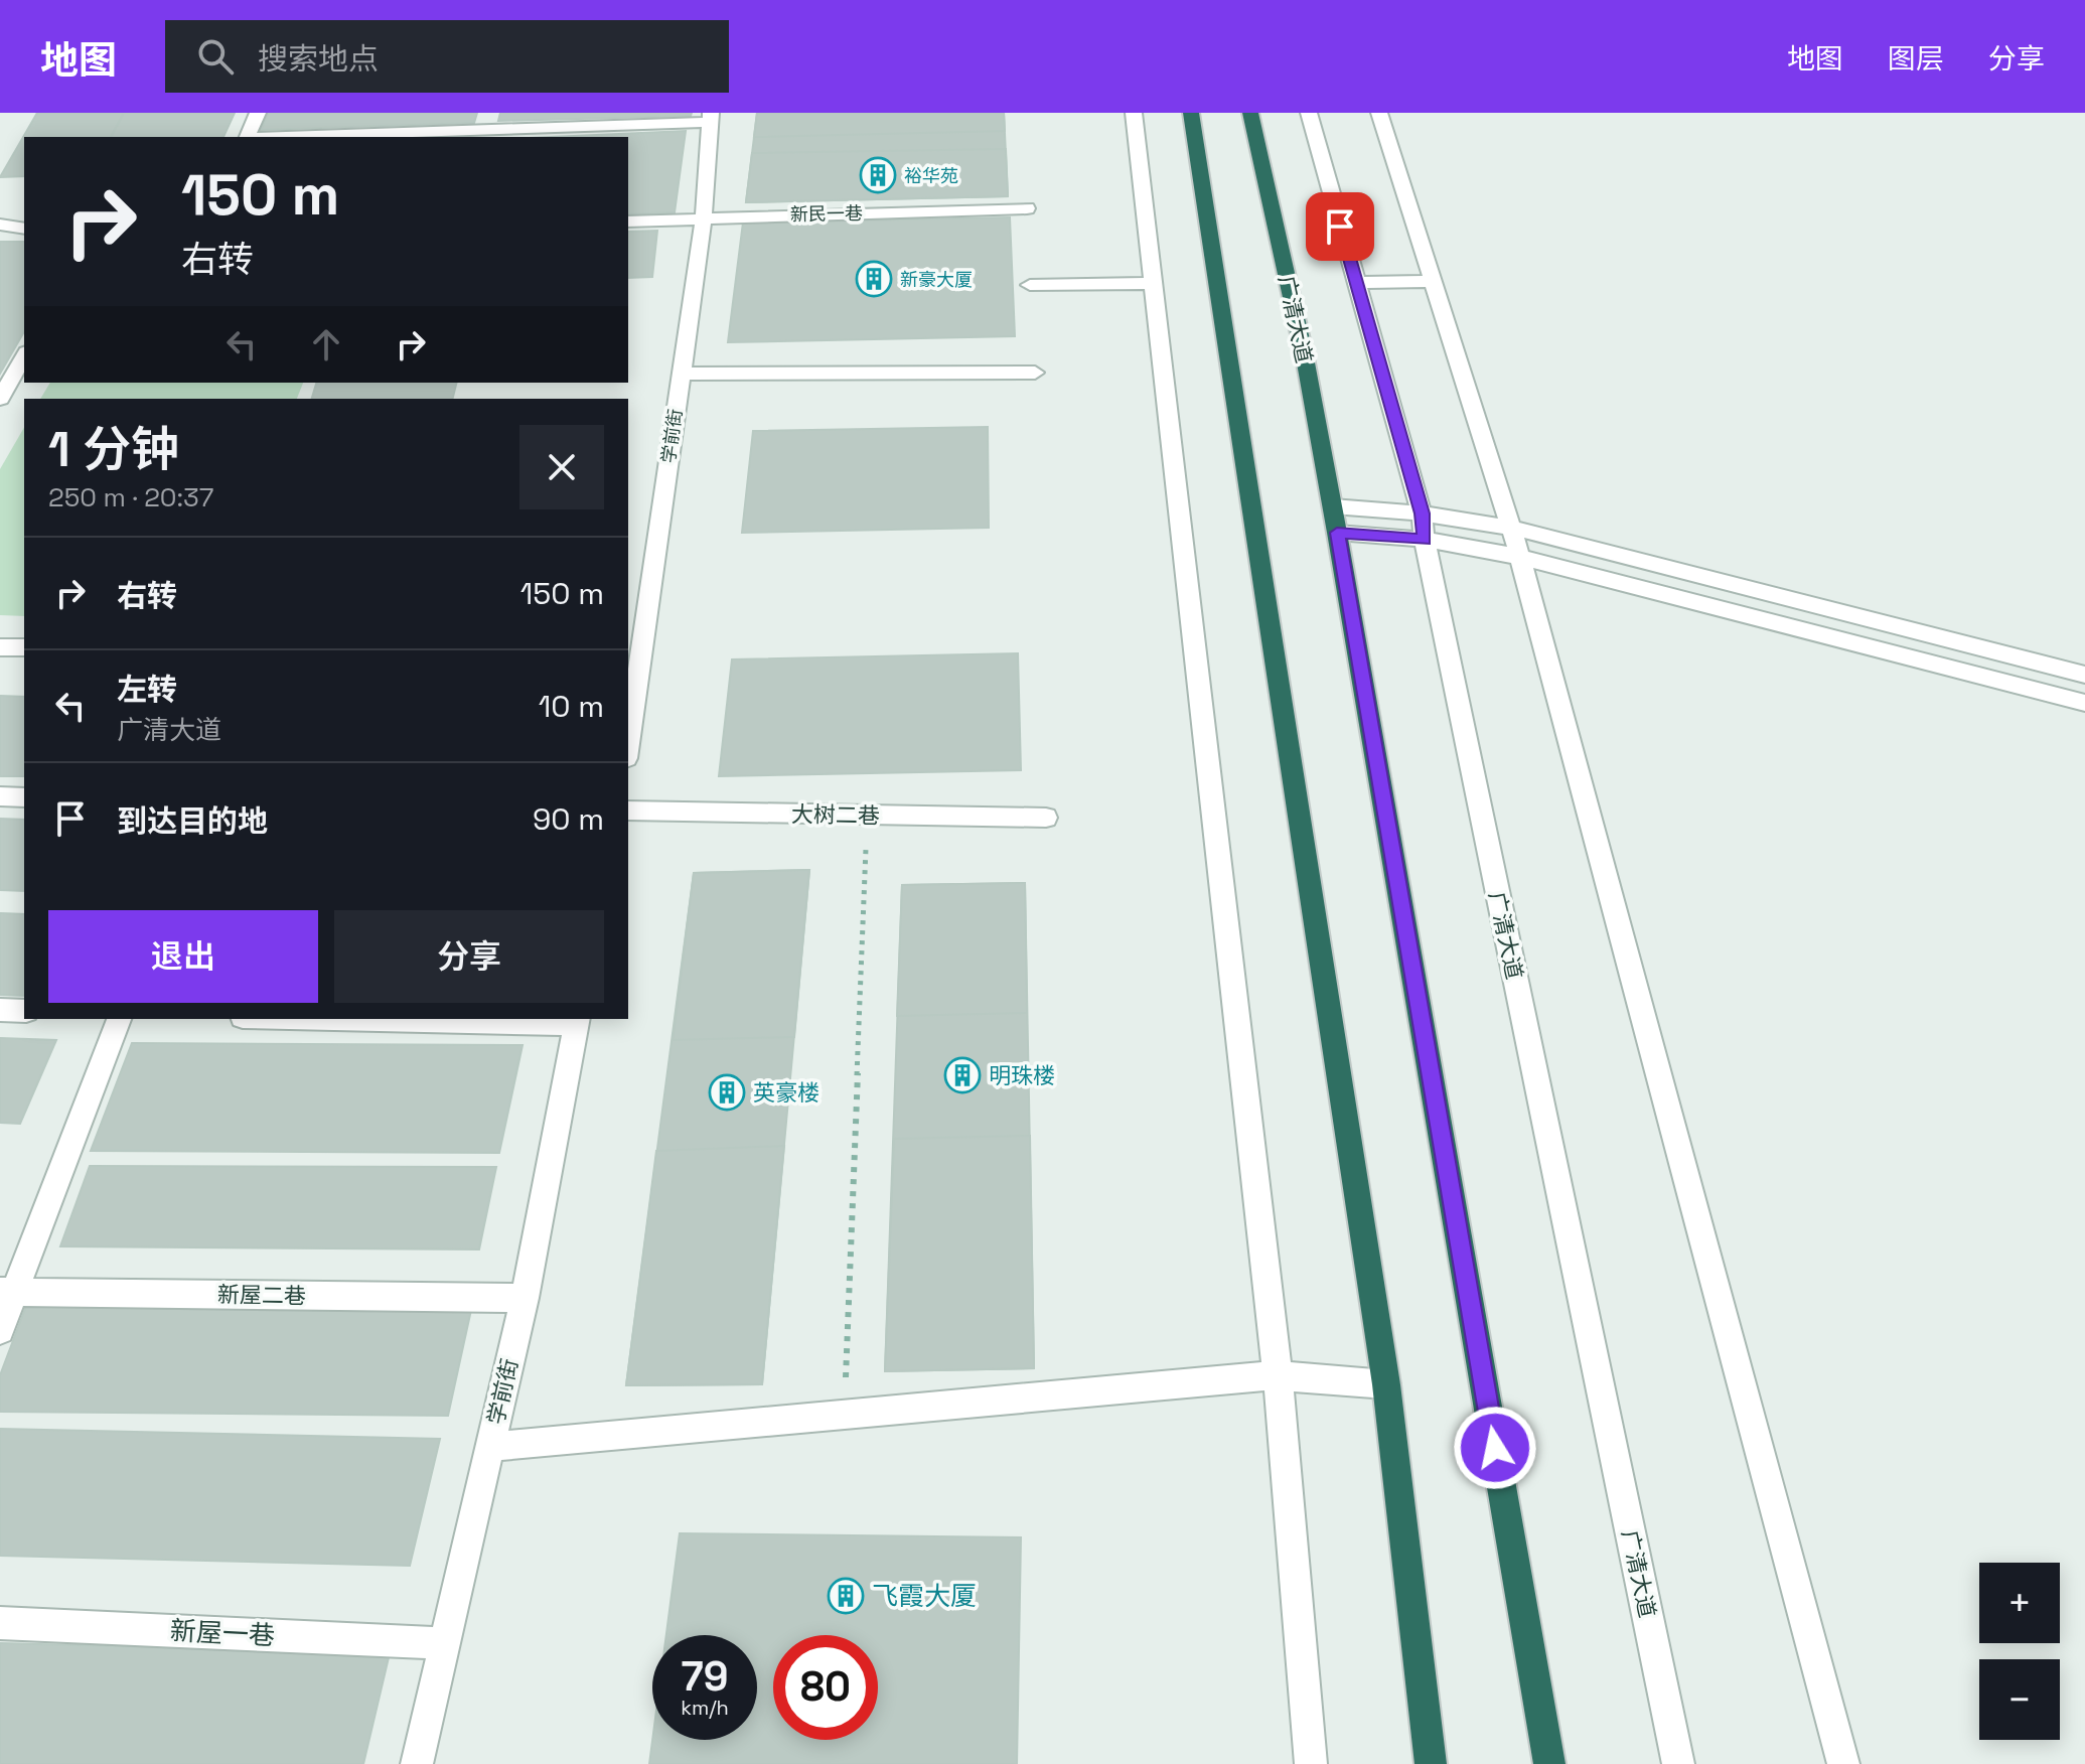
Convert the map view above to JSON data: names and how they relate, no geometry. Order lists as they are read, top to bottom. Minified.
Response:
{"streets":{"highway":["广清大道"],"street":["新民一巷","学前街","大树二巷","新屋二巷","新屋一巷"]},"crossings":[["新民一巷","学前街"],["学前街","新屋二巷"],["学前街","新屋一巷"]],"places":{"building":["裕华苑","新豪大厦","明珠楼","英豪楼","飞霞大厦"]},"page":{"header":"地图","search":"搜索地点","nav":["地图","图层","分享"],"turn":["150 m","右转"],"heading":["1 分钟","250 m · 20:37"],"list":[{"name":"右转","value":"150 m"},{"name":"左转","note":"广清大道","value":"10 m"},{"name":"到达目的地","value":"90 m"}],"buttons":["退出","分享"],"map_buttons":["+","−"],"speed":"79 km/h","limit":"80"}}
